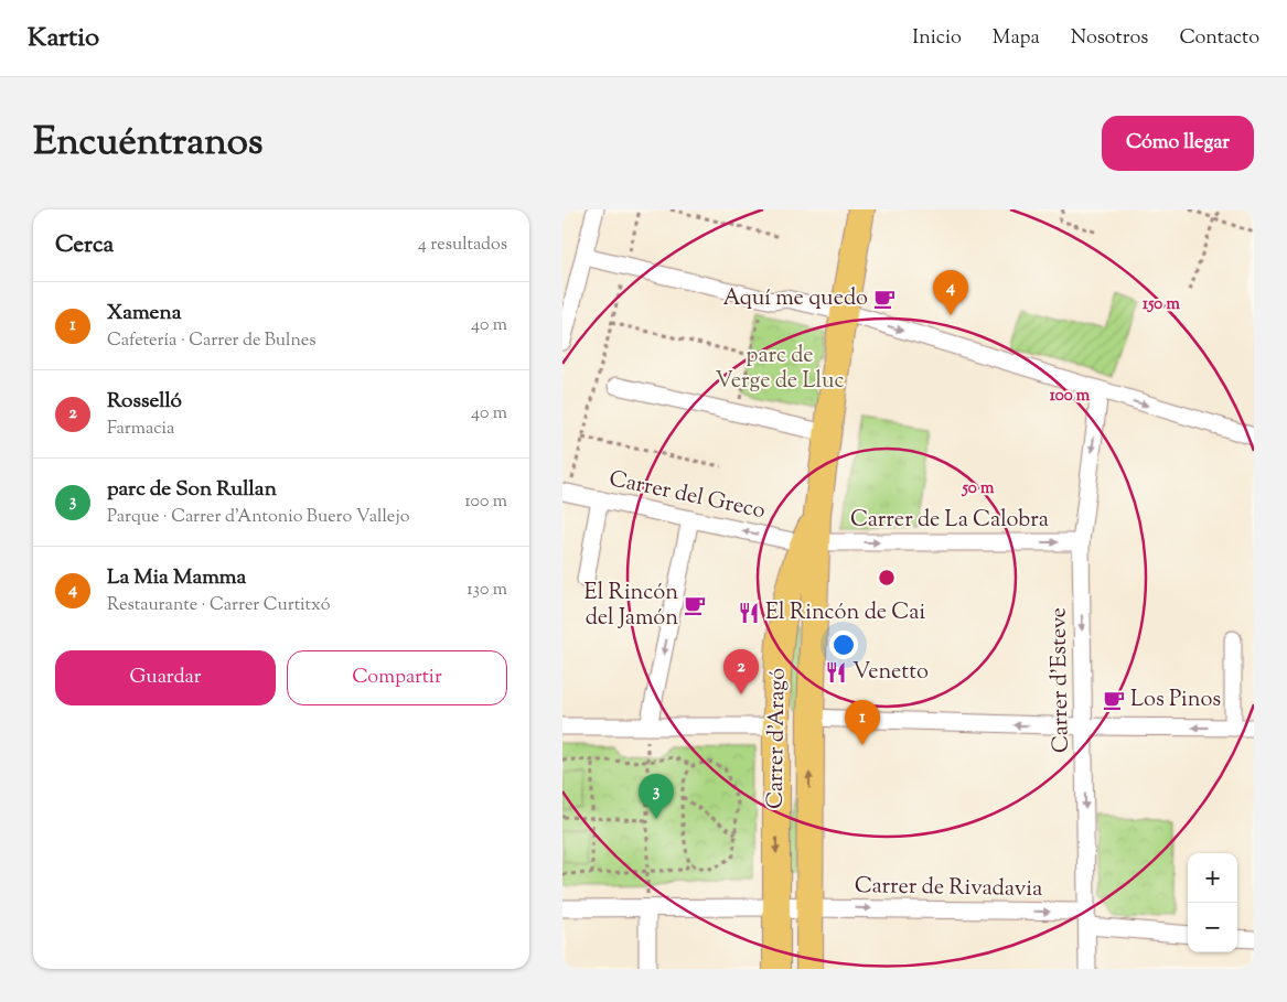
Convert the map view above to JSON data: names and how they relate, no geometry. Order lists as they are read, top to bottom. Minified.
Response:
{"streets":{"main road":["Carrer d'Aragó"],"street":["Carrer del Greco","Carrer de La Calobra","Carrer d'Esteve","Carrer de Rivadavia"]},"crossings":[["Carrer del Greco","Carrer de La Calobra"],["Carrer del Greco","Carrer d'Aragó"],["Carrer de La Calobra","Carrer d'Esteve"],["Carrer de La Calobra","Carrer d'Aragó"],["Carrer d'Esteve","Carrer de Rivadavia"],["Carrer d'Aragó","Carrer de Rivadavia"]],"one_way":["Carrer de La Calobra","Carrer d'Esteve","Carrer de Rivadavia"],"parks":["parc de Verge de Lluc"],"places":{"cafe":["Aquí me quedo","El Rincón del Jamón","Los Pinos"],"restaurant":["El Rincón de Cai","Venetto"]},"page":{"header":"Kartio","nav":["Inicio","Mapa","Nosotros","Contacto"],"title":"Encuéntranos","buttons":["Cómo llegar",["Guardar","Compartir"]],"heading":["Cerca","4 resultados"],"pins":["4","2","1","3"],"list":[{"mark":"1","name":"Xamena","note":"Cafetería · Carrer de Bulnes","value":"40 m"},{"mark":"2","name":"Rosselló","note":"Farmacia","value":"40 m"},{"mark":"3","name":"parc de Son Rullan","note":"Parque · Carrer d'Antonio Buero Vallejo","value":"100 m"},{"mark":"4","name":"La Mia Mamma","note":"Restaurante · Carrer Curtitxó","value":"130 m"}],"map_buttons":["+","−"]},"rings":["150 m","100 m","50 m"]}
